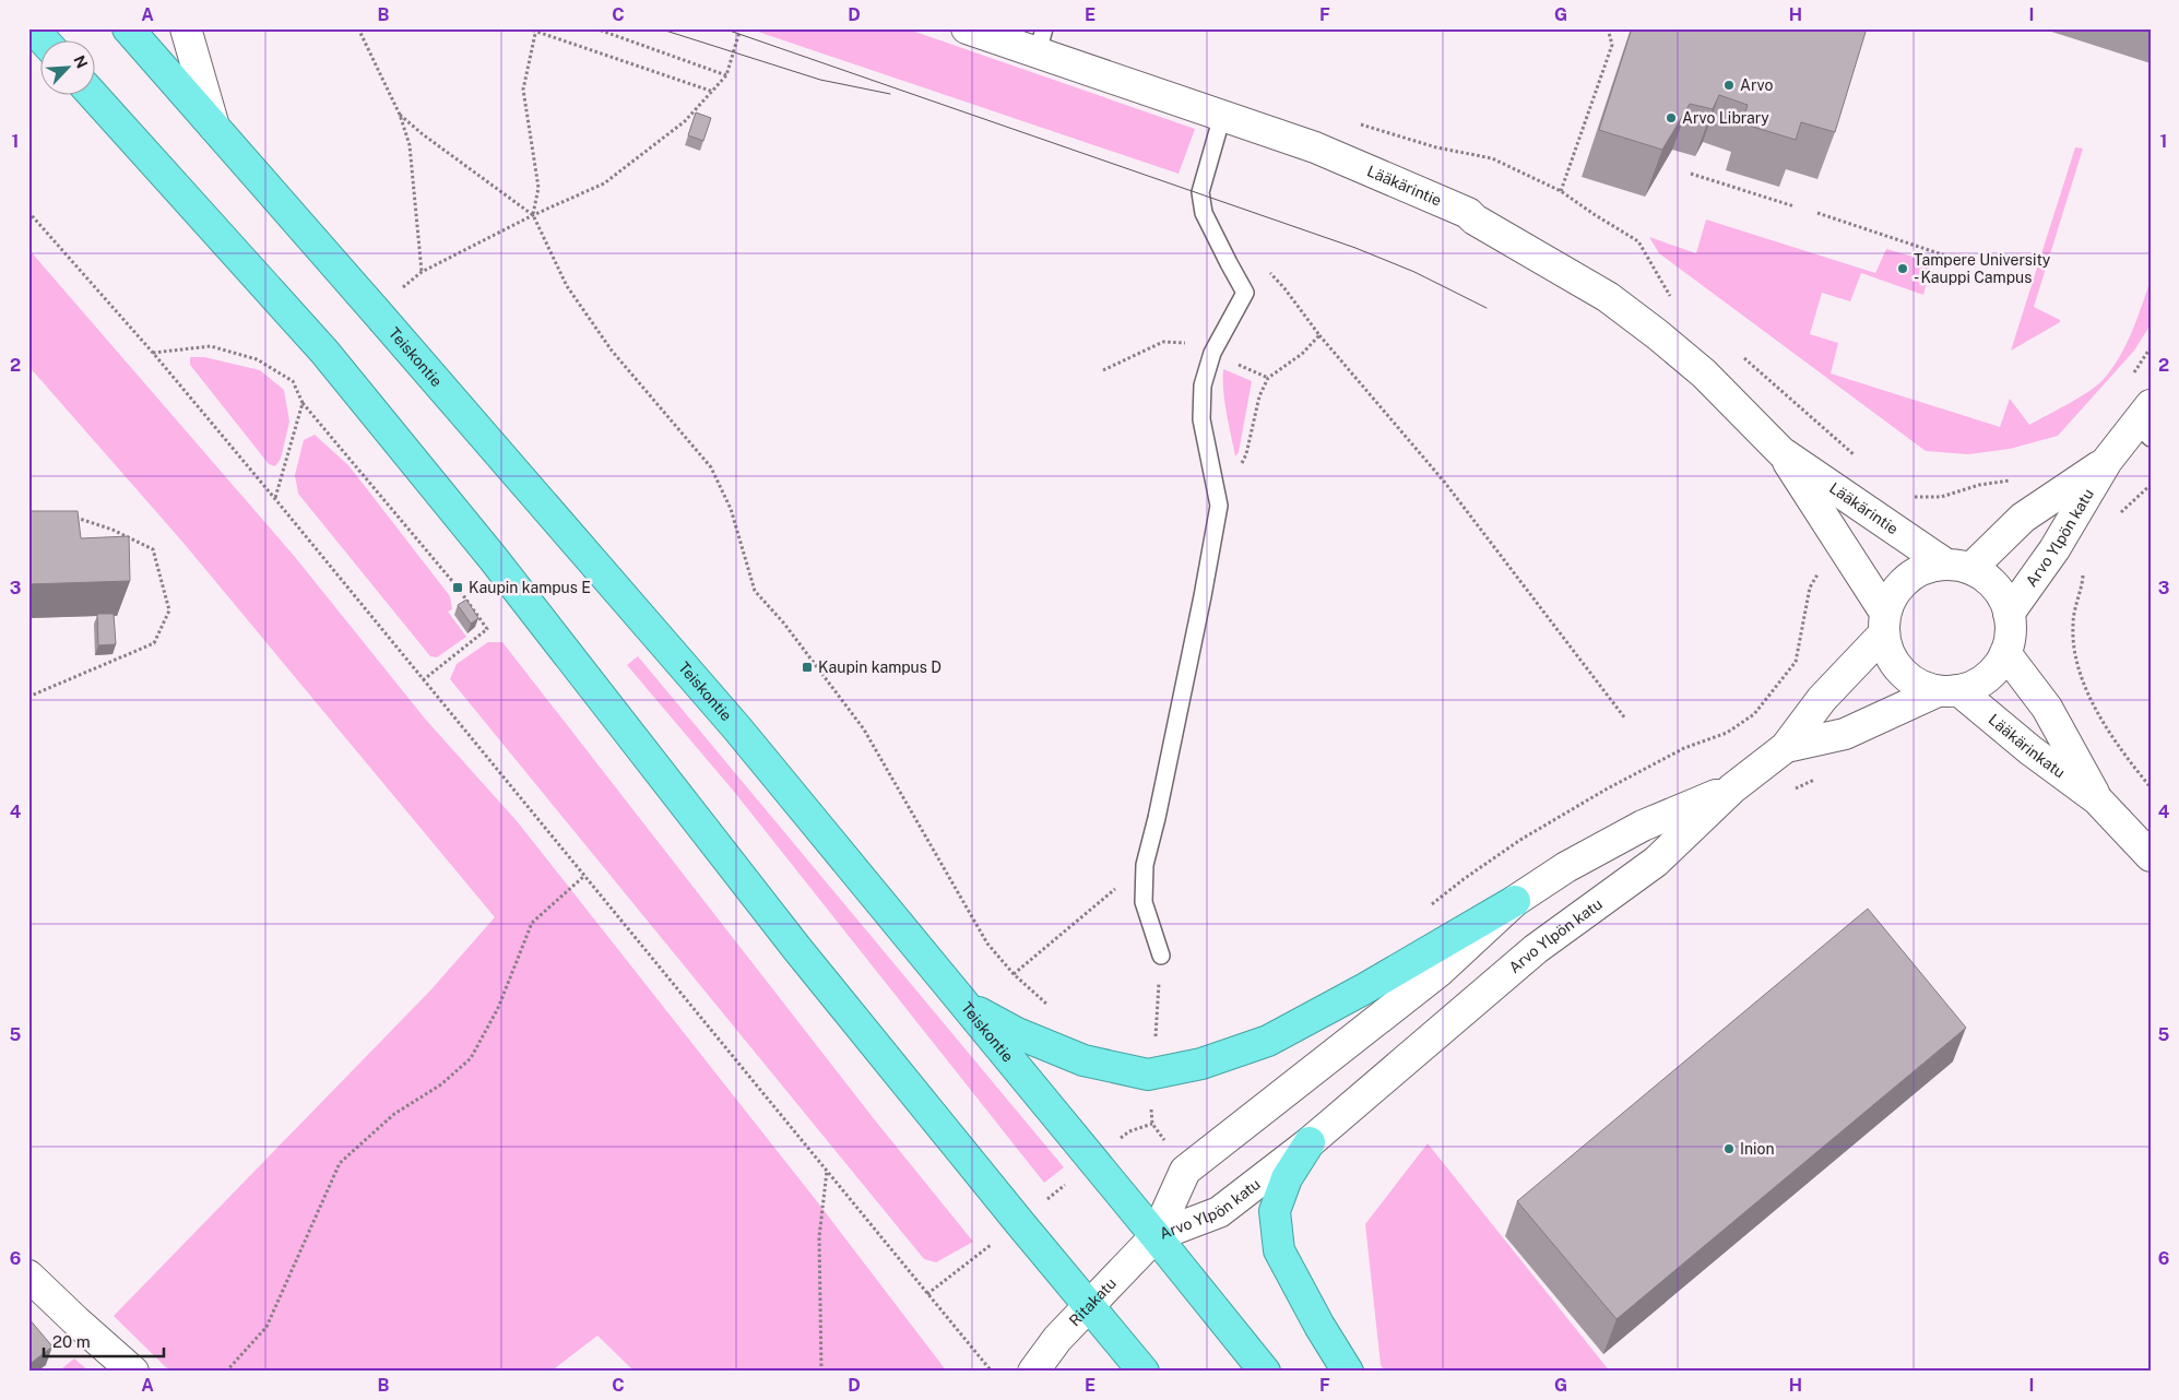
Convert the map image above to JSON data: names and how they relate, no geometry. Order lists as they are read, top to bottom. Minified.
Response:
{"streets":{"highway":["Teiskontie"],"street":["Lääkärintie","Arvo Ylpön katu","Lääkärinkatu","Ritakatu"]},"crossings":[["Lääkärintie","Arvo Ylpön katu"],["Lääkärintie","Lääkärinkatu"],["Teiskontie","Arvo Ylpön katu"],["Teiskontie","Ritakatu"],["Arvo Ylpön katu","Lääkärinkatu"],["Arvo Ylpön katu","Ritakatu"]],"places":{"other":["Arvo","Arvo Library","Tampere University - Kauppi Campus","Inion"],"transit":["Kaupin kampus E","Kaupin kampus D"]},"scale_bar":"20 m","north":"top right","grid":{"columns":["A","B","C","D","E","F","G","H","I"],"rows":["1","2","3","4","5","6"]}}
